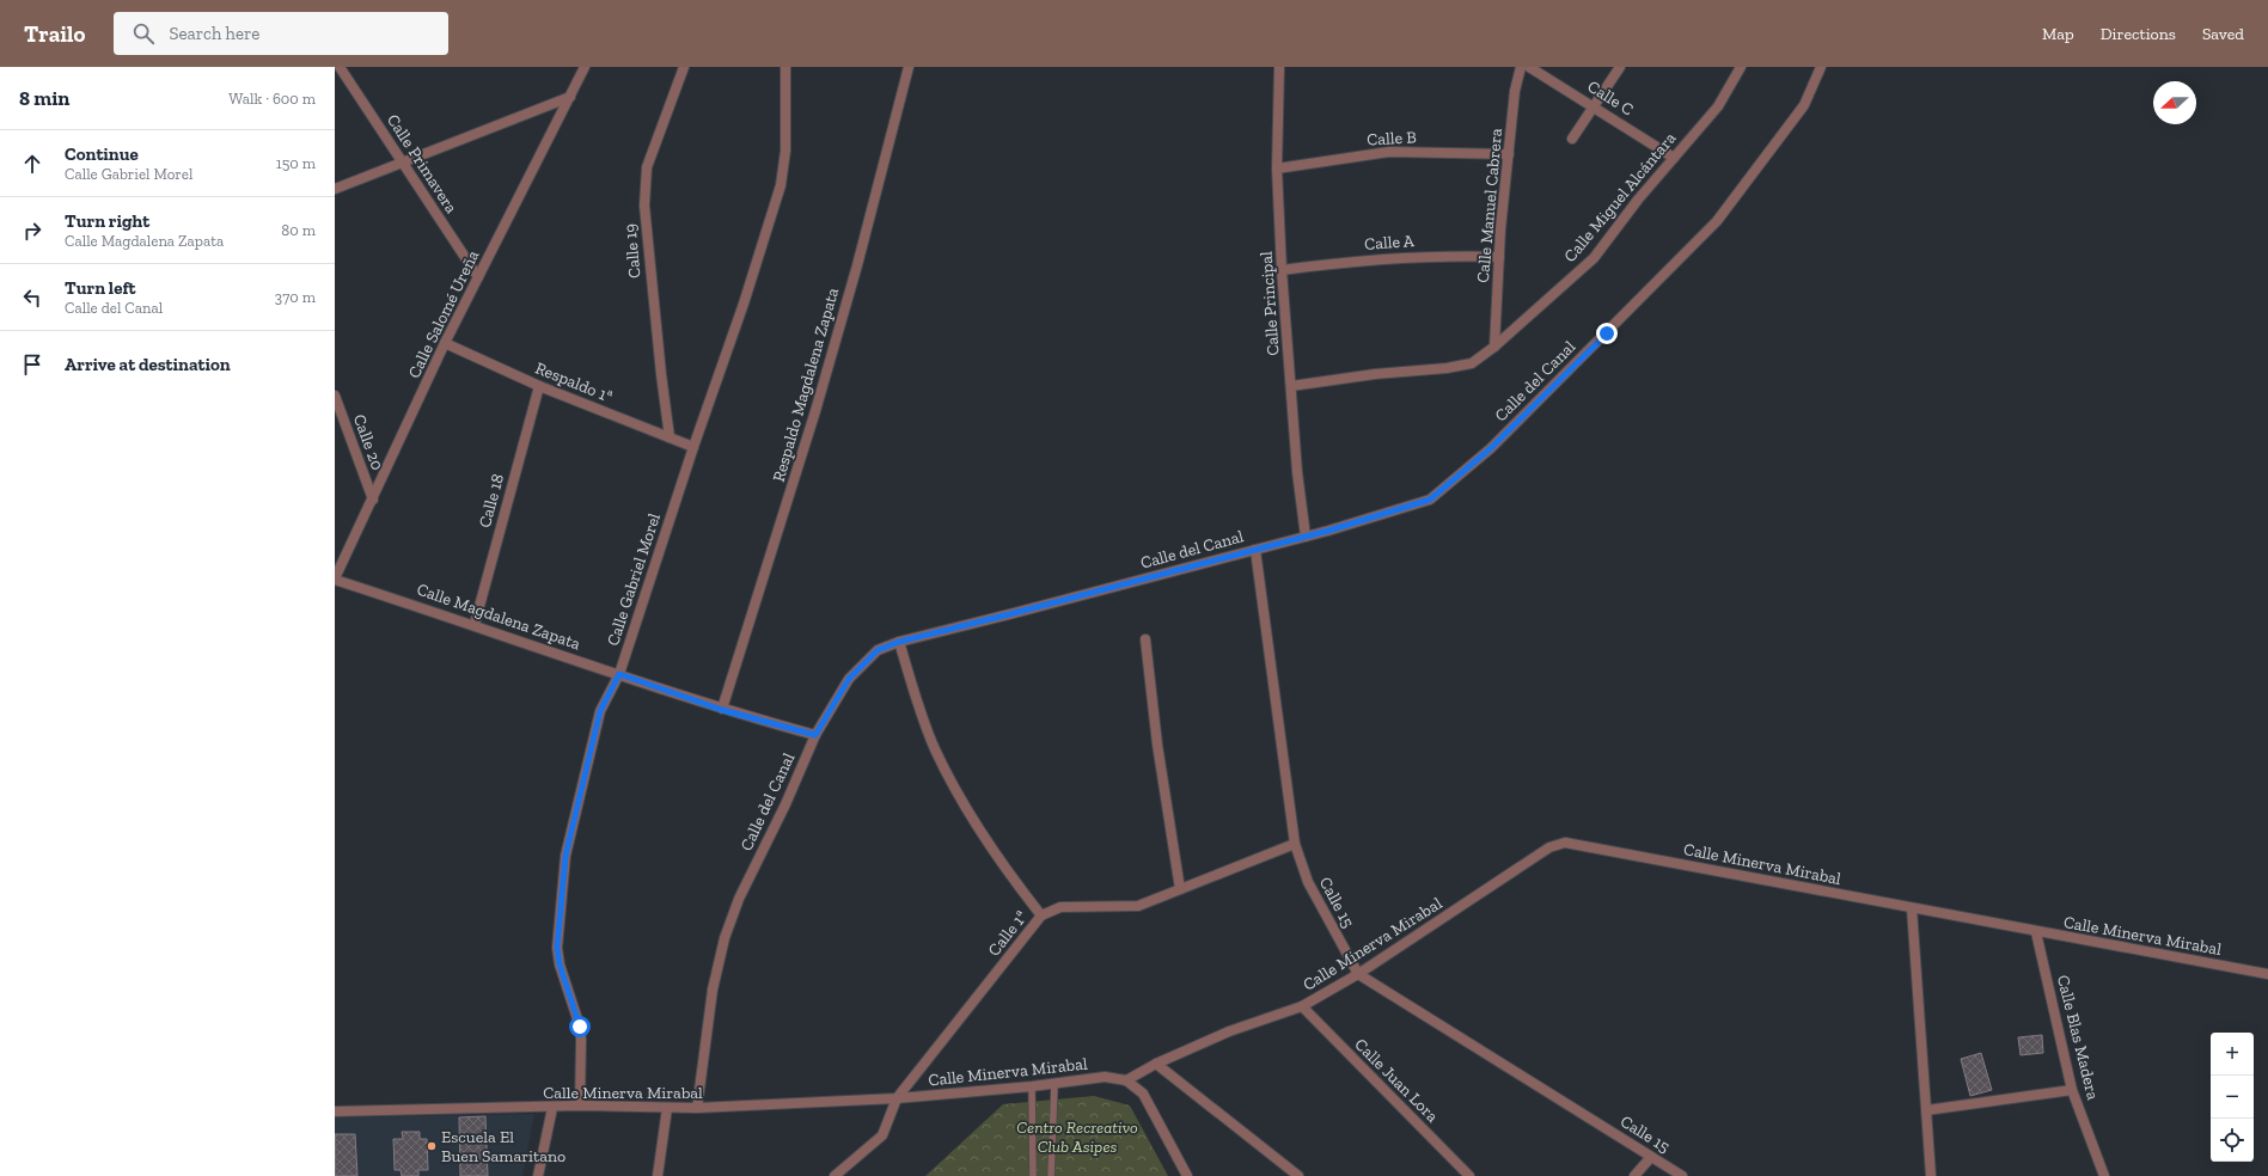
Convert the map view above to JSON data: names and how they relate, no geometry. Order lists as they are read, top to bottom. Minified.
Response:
{"streets":{"street":["Calle C","Calle B","Calle Primavera","Calle Miguel Alcántara","Calle Manuel Cabrera","Calle A","Calle 19","Calle Principal","Calle Salomé Ureña","Calle del Canal","Respaldo 1ª","Respaldo Magdalena Zapata","Calle 20","Calle 18","Calle Gabriel Morel","Calle Magdalena Zapata","Calle Minerva Mirabal","Calle 15","Calle 1ª","Calle Blas Madera","Calle Juan Lora"]},"crossings":[["Calle C","Calle Miguel Alcántara"],["Calle B","Calle Manuel Cabrera"],["Calle B","Calle Principal"],["Calle Primavera","Calle Salomé Ureña"],["Calle Miguel Alcántara","Calle Manuel Cabrera"],["Calle Miguel Alcántara","Calle Principal"],["Calle Manuel Cabrera","Calle A"],["Calle A","Calle Principal"],["Calle 19","Respaldo 1ª"],["Calle Principal","Calle del Canal"],["Calle Salomé Ureña","Respaldo 1ª"],["Calle Salomé Ureña","Calle 20"],["Calle Salomé Ureña","Calle Magdalena Zapata"],["Calle del Canal","Calle Magdalena Zapata"],["Calle del Canal","Calle Minerva Mirabal"],["Calle del Canal","Calle 15"],["Respaldo 1ª","Calle 18"],["Respaldo 1ª","Calle Gabriel Morel"],["Respaldo Magdalena Zapata","Calle Magdalena Zapata"],["Calle 18","Calle Magdalena Zapata"],["Calle Gabriel Morel","Calle Magdalena Zapata"],["Calle Gabriel Morel","Calle Minerva Mirabal"],["Calle Minerva Mirabal","Calle 15"],["Calle Minerva Mirabal","Calle 1ª"],["Calle Minerva Mirabal","Calle Blas Madera"],["Calle Minerva Mirabal","Calle Juan Lora"],["Calle 15","Calle 1ª"]],"parks":["Centro Recreativo Club Asipes"],"places":["Escuela El Buen Samaritano"],"north":"left","page":{"header":"Trailo","search":"Search here","nav":["Map","Directions","Saved"],"heading":["8 min","Walk · 600 m"],"list":[["Continue","Calle Gabriel Morel","150 m"],["Turn right","Calle Magdalena Zapata","80 m"],["Turn left","Calle del Canal","370 m"],"Arrive at destination"],"map_buttons":["+","−"]}}
